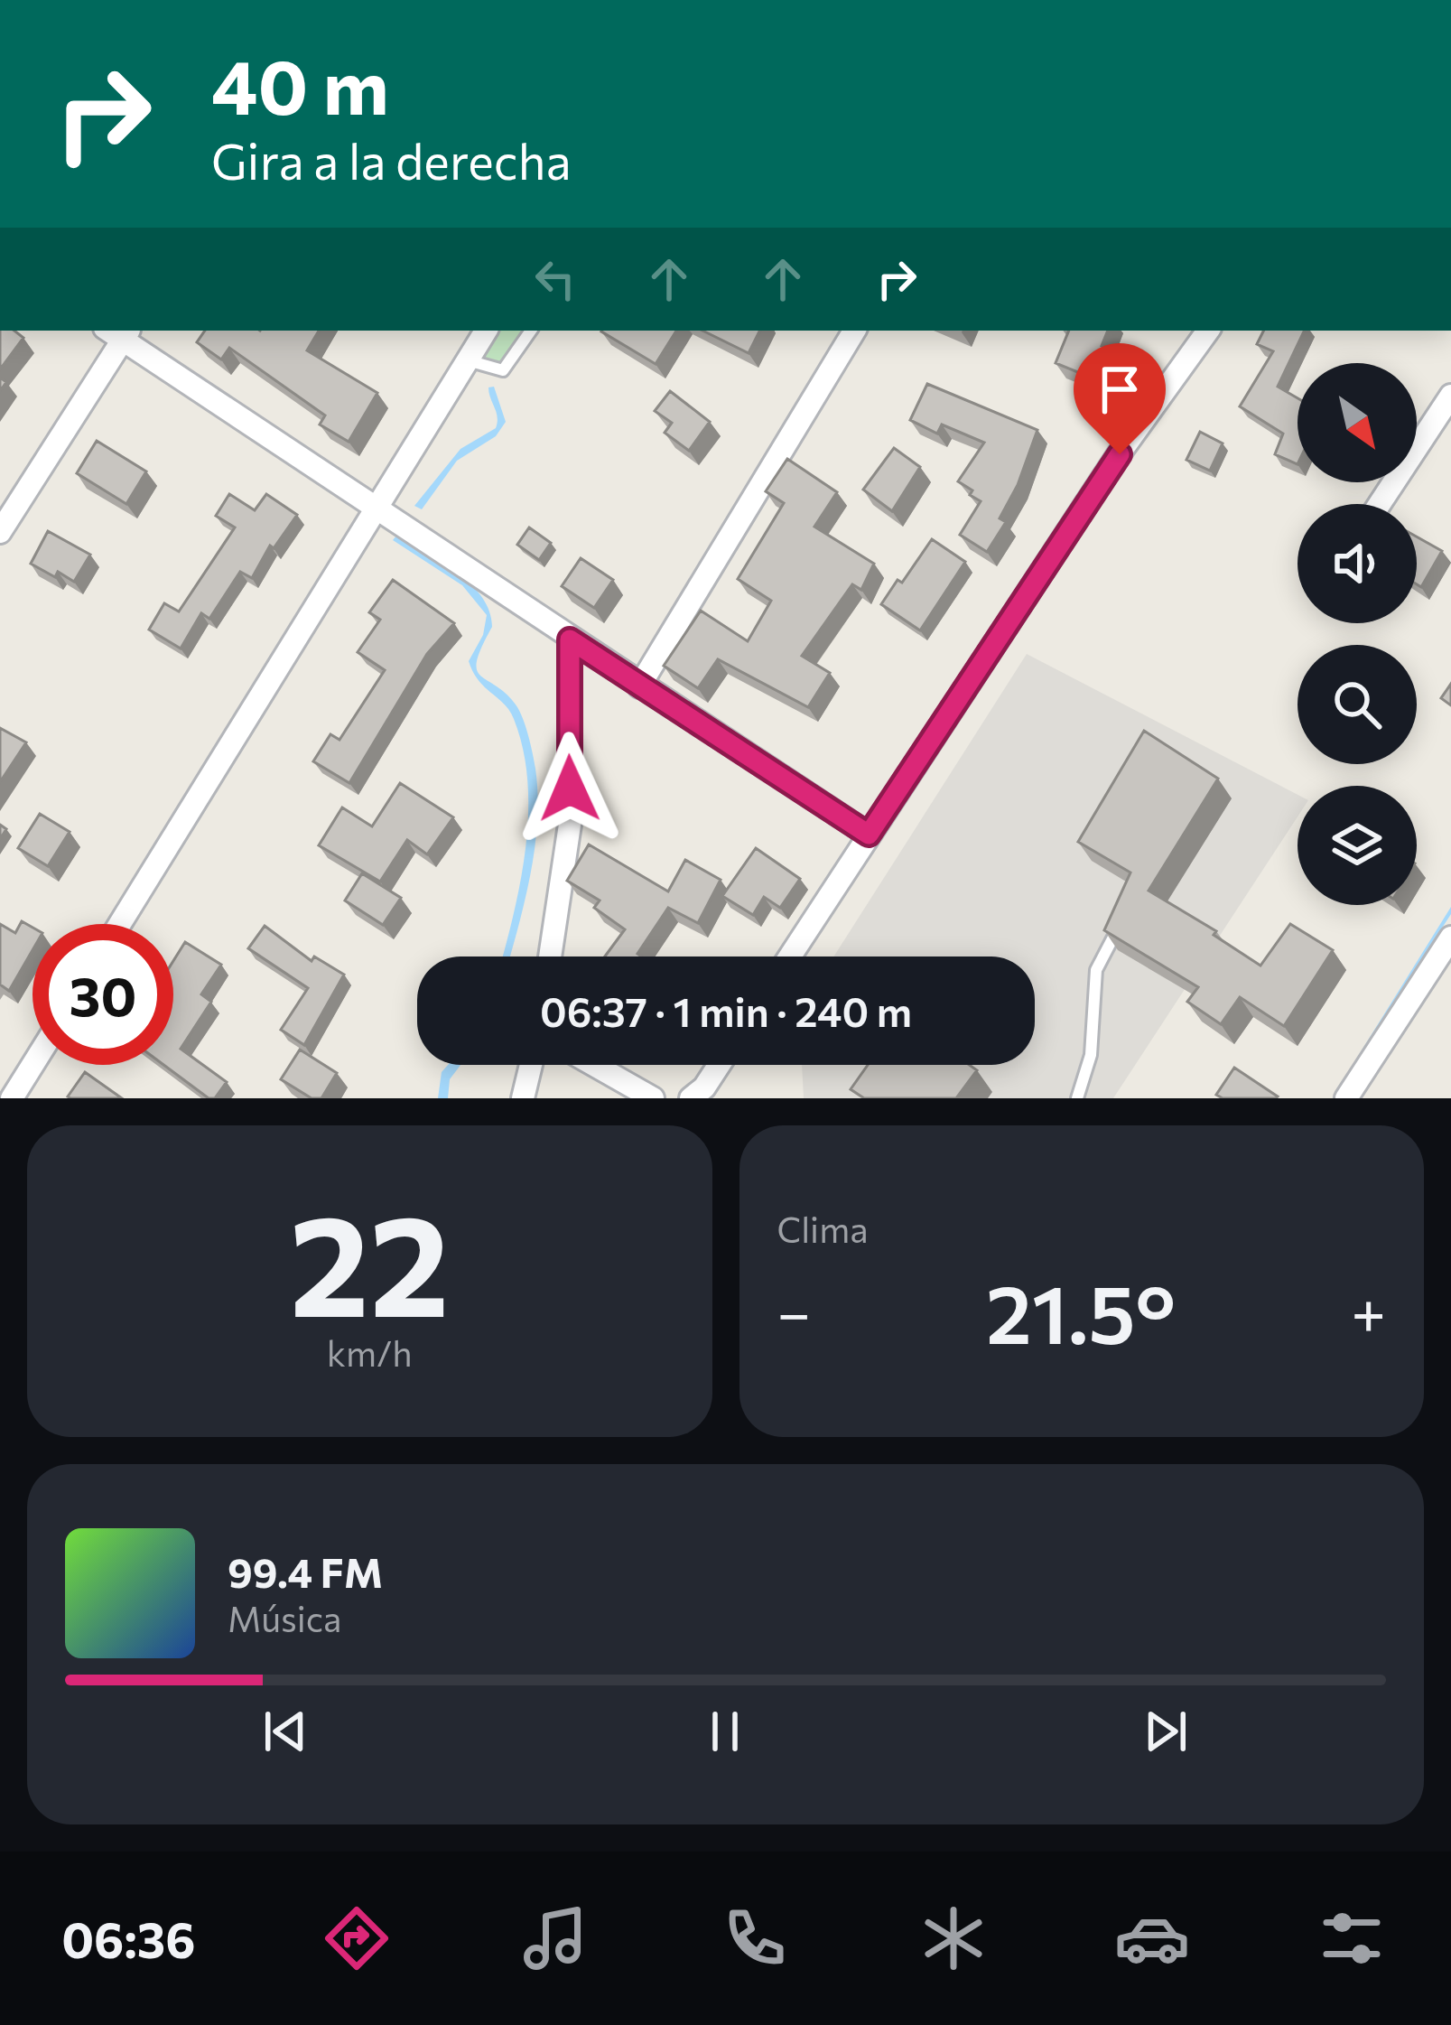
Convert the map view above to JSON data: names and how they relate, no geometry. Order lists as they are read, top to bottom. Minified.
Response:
{"north":"bottom right","page":{"turn":["40 m","Gira a la derecha"],"limit":"30","trip":"06:37 · 1 min · 240 m","tile":[["22","km/h"],"Clima"],"heat":["−","21.5°","+"],"song":["99.4 FM","Música"],"tabs":"06:36"}}
